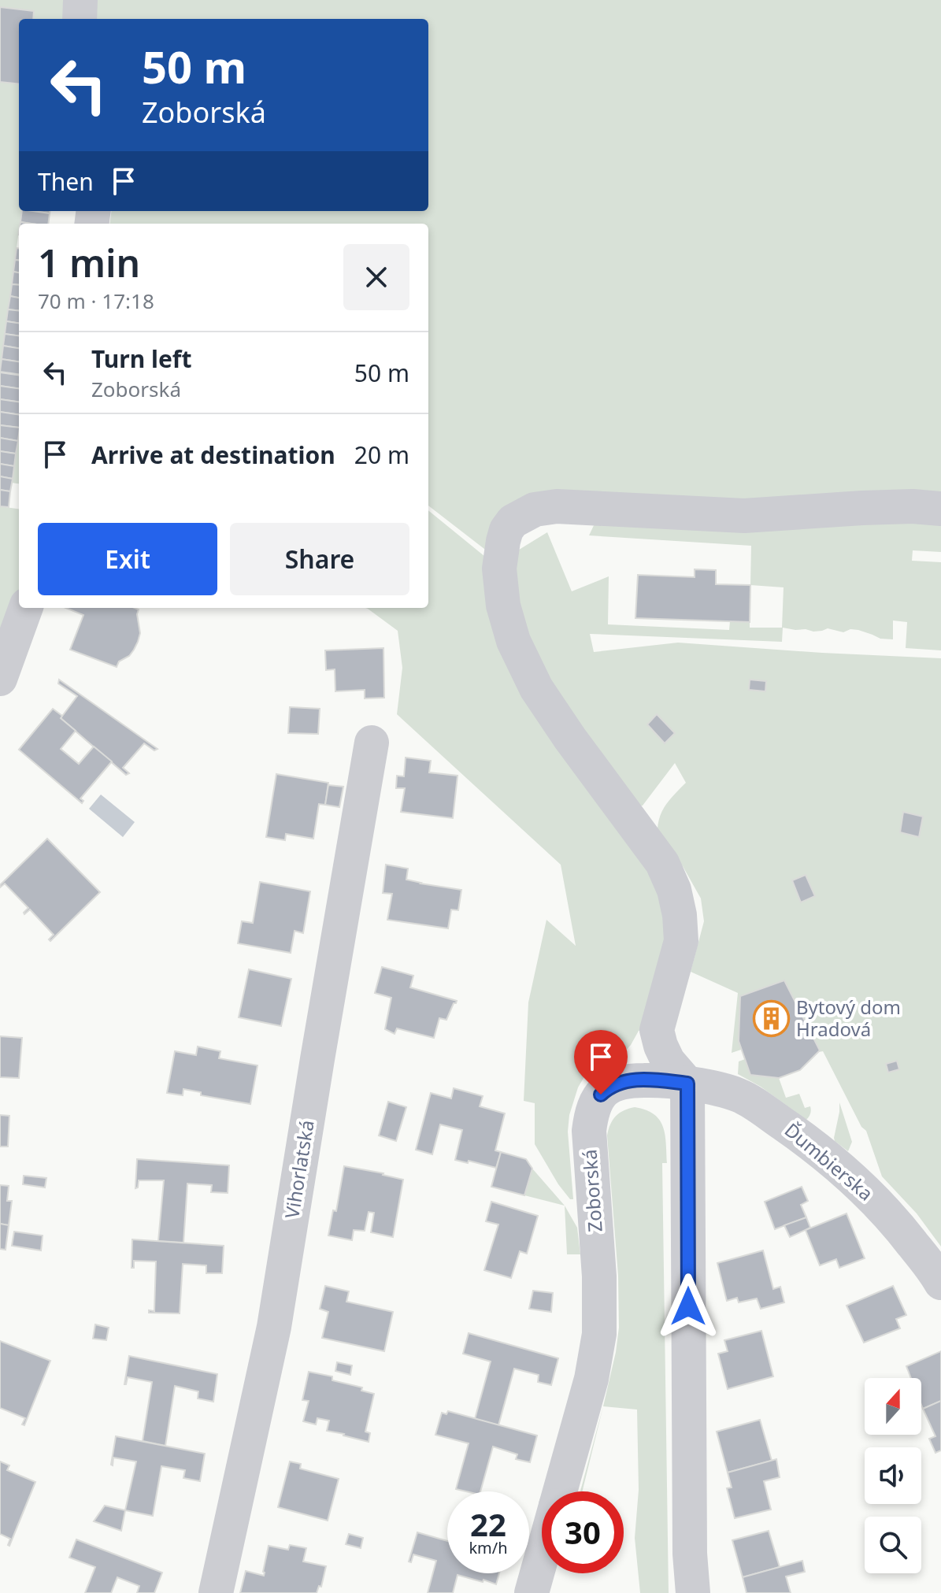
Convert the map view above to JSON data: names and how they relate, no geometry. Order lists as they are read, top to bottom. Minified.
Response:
{"streets":{"street":["Ďumbierska","Vihorlatská","Zoborská"]},"crossings":[["Ďumbierska","Zoborská"]],"places":{"building":["Bytový dom Hradová"]},"north":"top","page":{"turn":["50 m","Zoborská"],"then":"Then","heading":["1 min","70 m · 17:18"],"list":[{"name":"Turn left","note":"Zoborská","value":"50 m"},{"name":"Arrive at destination","value":"20 m"}],"buttons":["Exit","Share"],"speed":"22 km/h","limit":"30"}}
